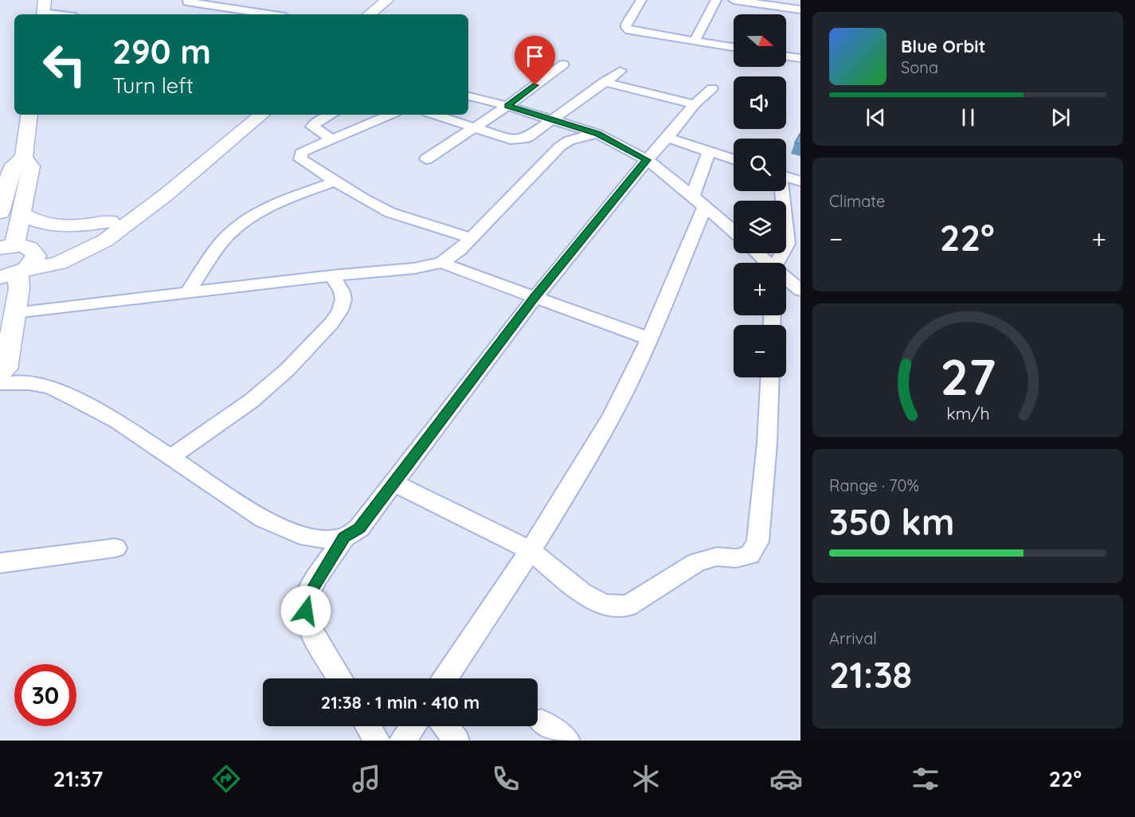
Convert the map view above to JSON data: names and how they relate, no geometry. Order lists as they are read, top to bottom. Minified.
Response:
{"north":"right","page":{"map_buttons":["+","−"],"turn":["290 m","Turn left"],"song":["Blue Orbit","Sona"],"tile":["Climate",["Range · 70%","350 km"],["Arrival","21:38"]],"heat":["−","22°","+"],"limit":"30","trip":"21:38 · 1 min · 410 m","tabs":["21:37","22°"],"gauge":["27","km/h"]}}
